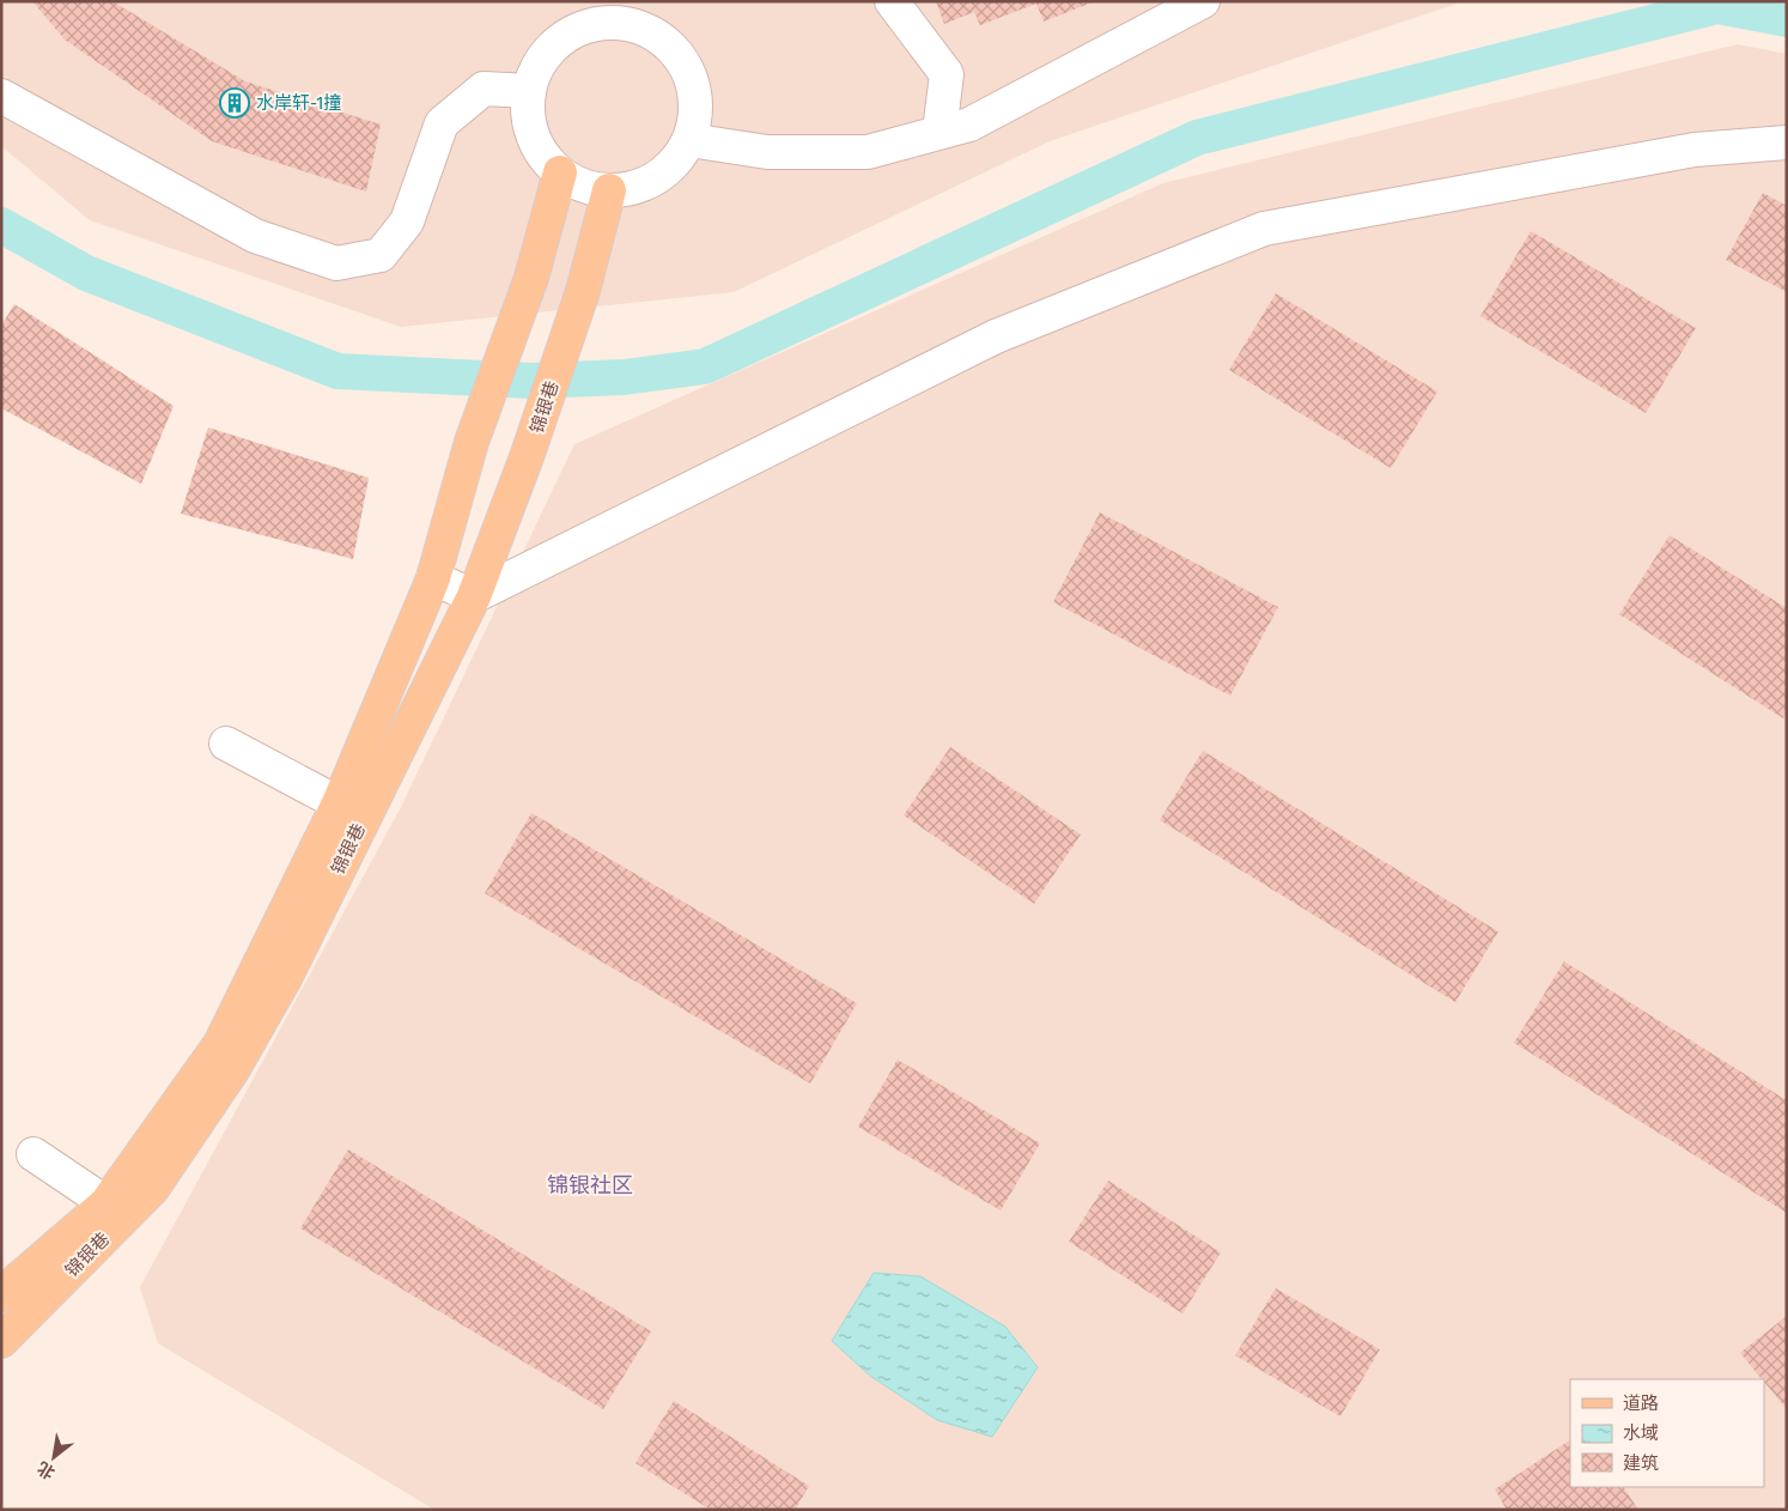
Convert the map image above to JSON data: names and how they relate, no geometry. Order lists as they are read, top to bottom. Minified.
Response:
{"streets":{"main road":["锦银巷"]},"districts":["锦银社区"],"places":{"building":["水岸轩-1撞"]},"legend":["道路","水域","建筑"],"north":"bottom left"}
